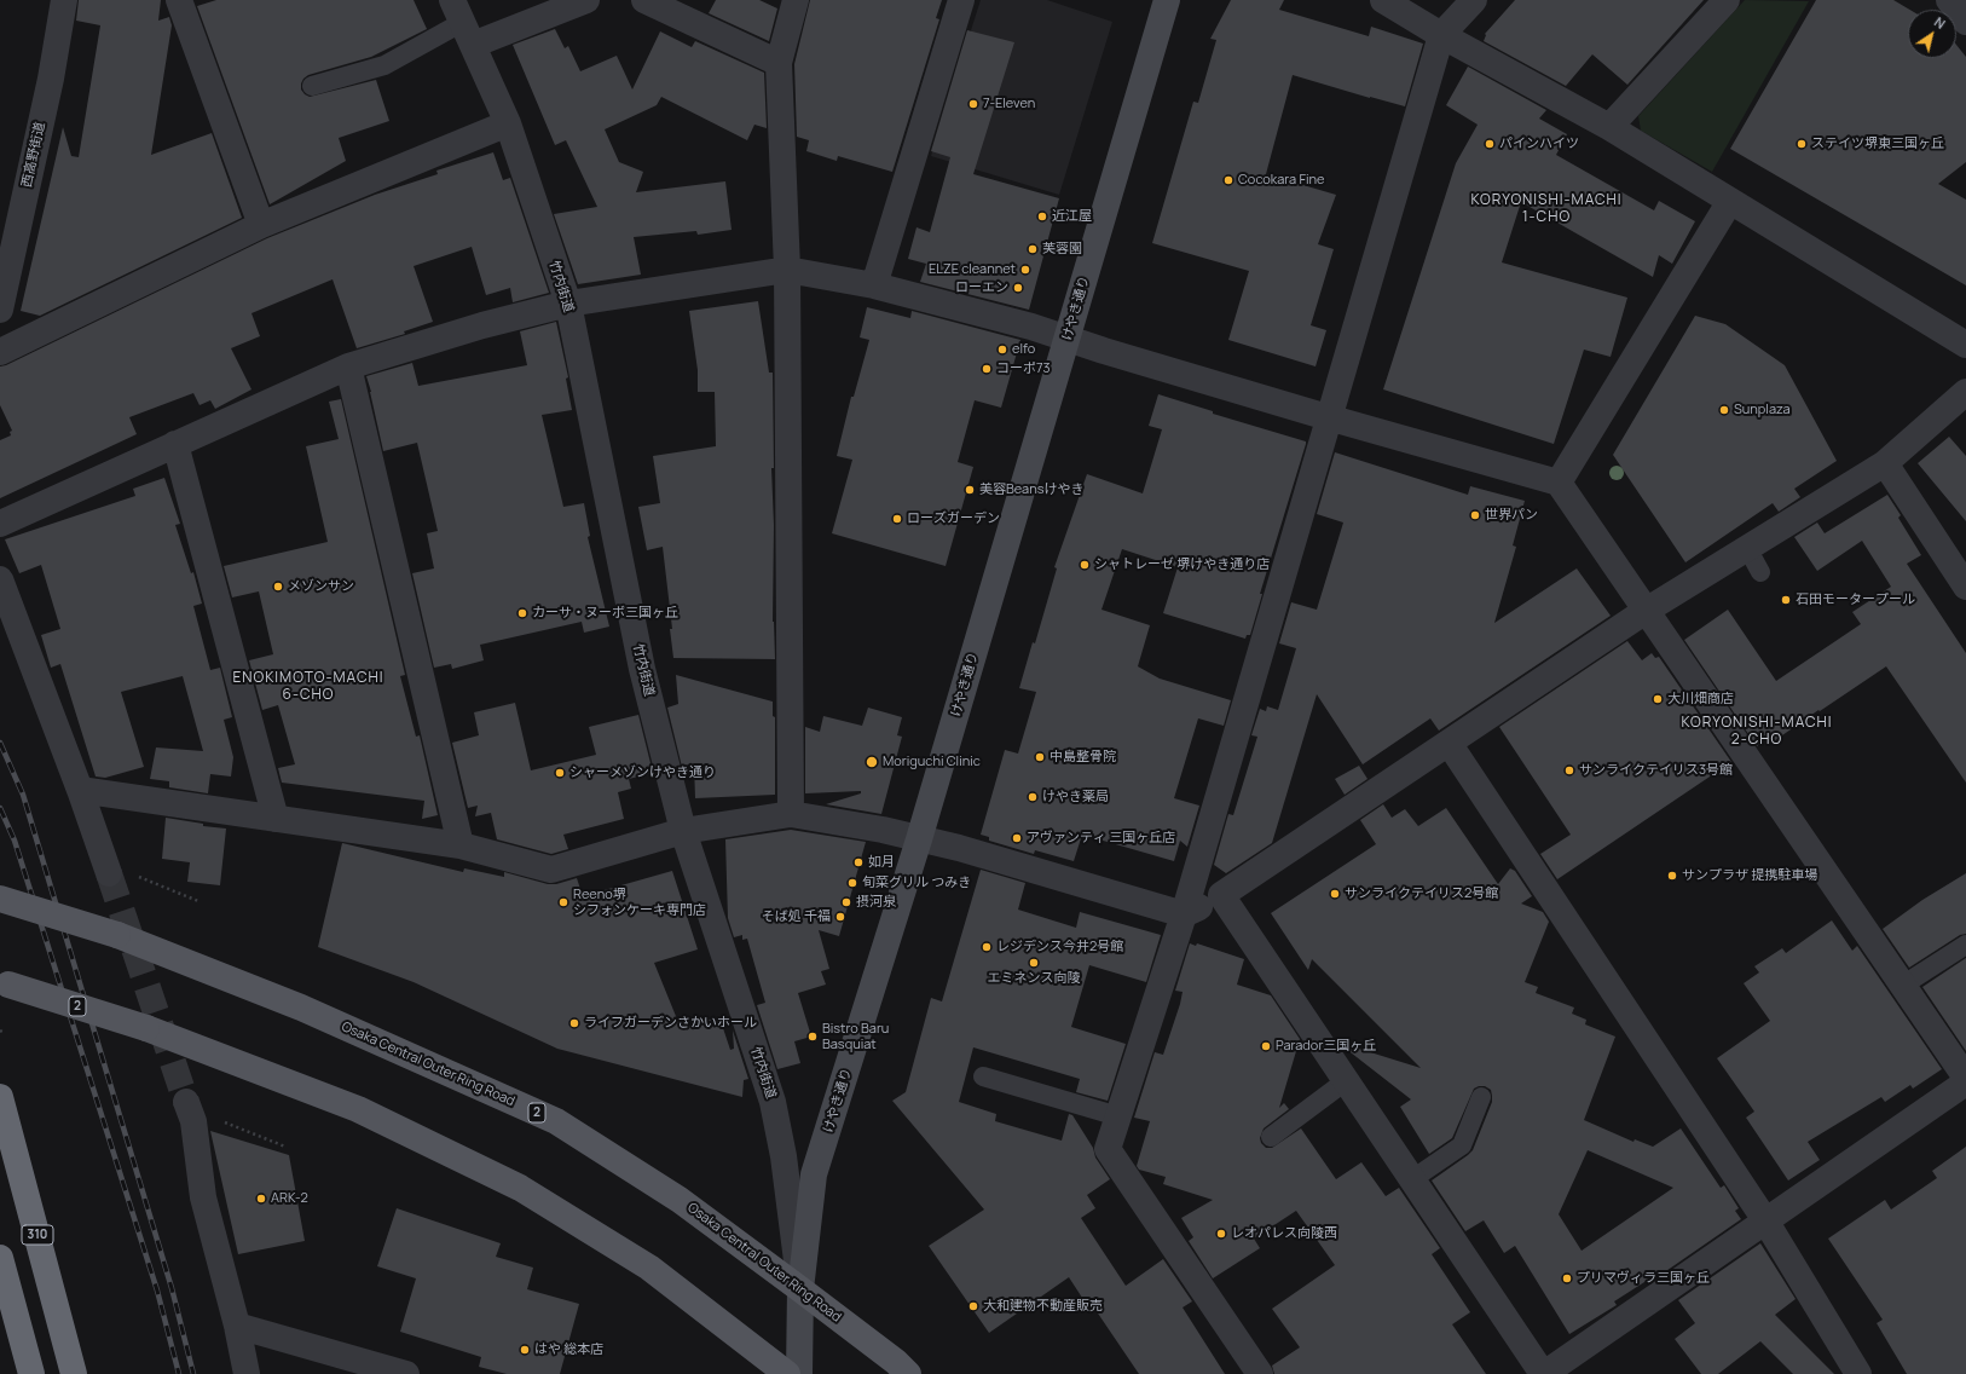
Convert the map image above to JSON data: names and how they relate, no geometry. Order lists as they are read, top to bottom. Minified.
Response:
{"streets":{"highway":["310"],"main road":["2","Osaka Central Outer Ring Road"],"street":["西高野街道","竹内街道","けやき通り"]},"crossings":[["竹内街道","けやき通り"],["竹内街道","Osaka Central Outer Ring Road"],["けやき通り","Osaka Central Outer Ring Road"]],"districts":["KORYONISHI-MACHI 1-CHO","ENOKIMOTO-MACHI 6-CHO","KORYONISHI-MACHI 2-CHO"],"places":["7-Eleven","パインハイツ","ステイツ堺東三国ヶ丘","Cocokara Fine","近江屋","芙蓉園","ELZE cleannet","ローエン","elfo","コーポ73","Sunplaza","美容Beansけやき","世界パン","ローズガーデン","シャトレーゼ 堺けやき通り店","メゾンサン","石田モータープール","カーサ・ヌーボ三国ヶ丘","大川畑商店","中島整骨院","Moriguchi Clinic","サンライクテイリス3号館","シャーメゾンけやき通り","けやき薬局","アヴァンティ 三国ヶ丘店","如月","サンプラザ 提携駐車場","旬菜グリル つみき","サンライクテイリス2号館","Reeno堺 シフォンケーキ専門店","摂河泉","そば処 千福","レジデンス今井2号館","エミネンス向陵","ライフガーデンさかいホール","Bistro Baru Basquiat","Parador三国ヶ丘","ARK-2","レオパレス向陵西","プリマヴィラ三国ヶ丘","大和建物不動産販売","はや 総本店"],"north":"top right"}
